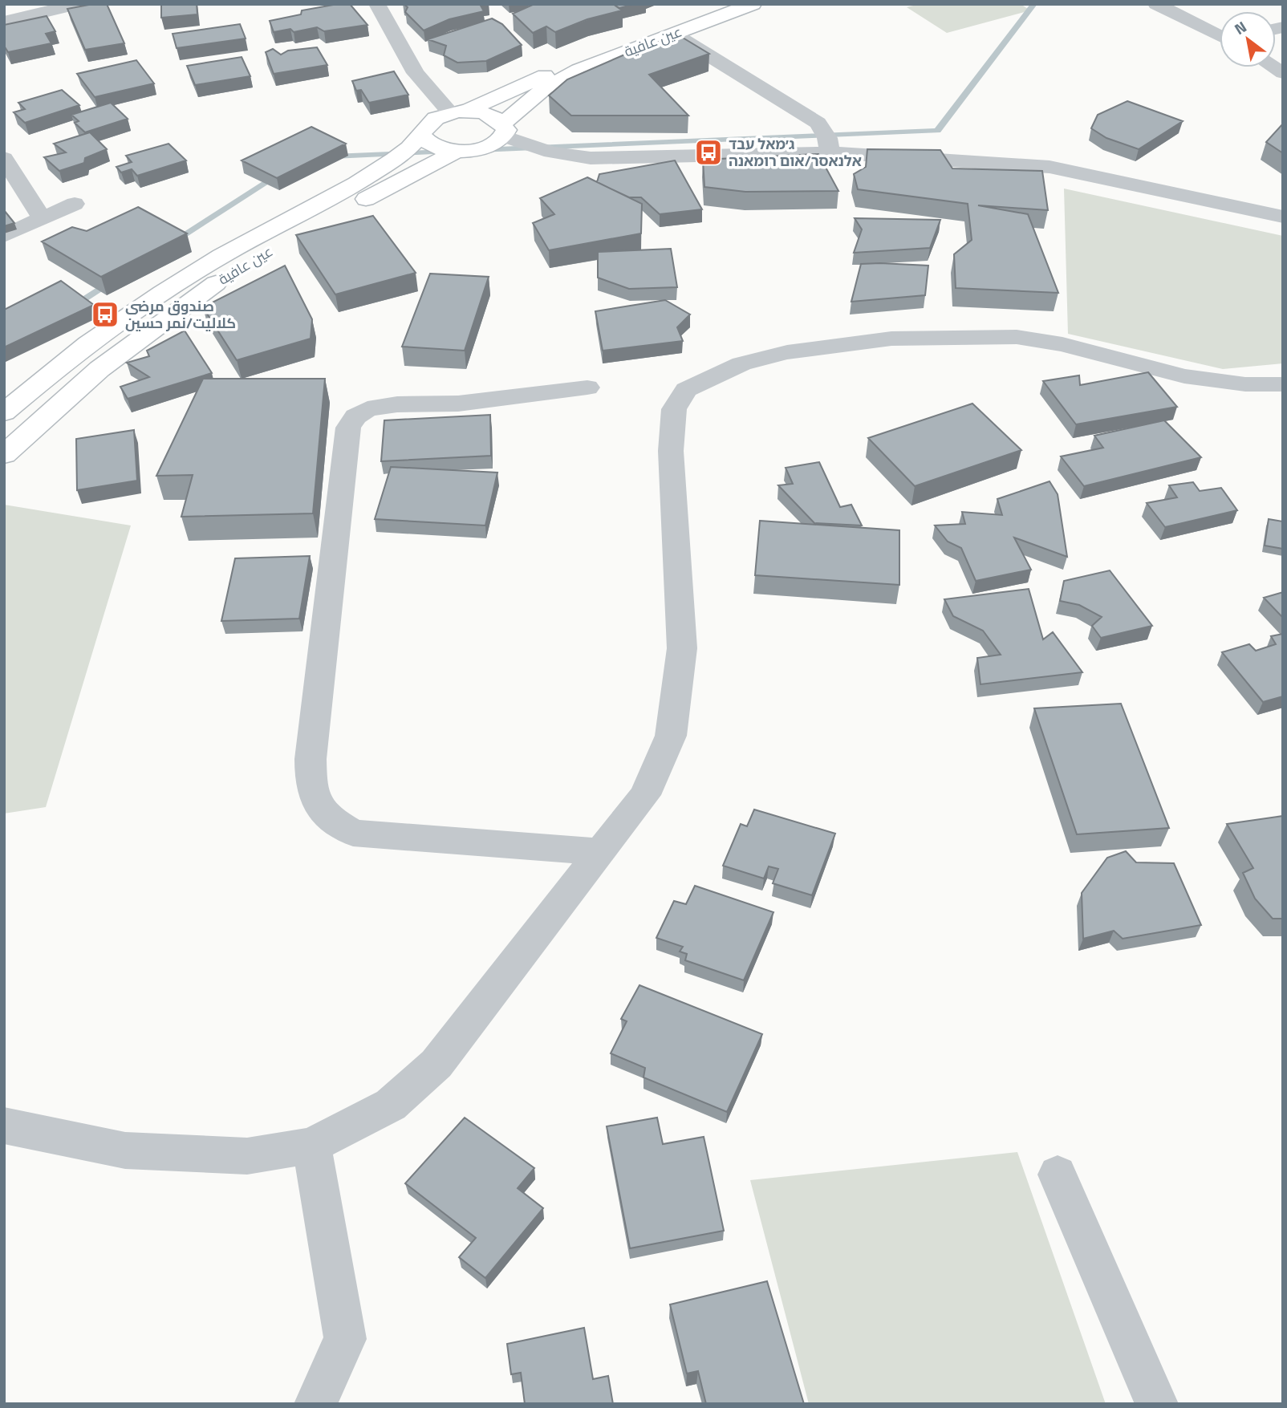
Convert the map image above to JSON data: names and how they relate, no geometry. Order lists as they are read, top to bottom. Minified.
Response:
{"streets":{"main road":["عين عافية"]},"places":{"bus stop":["ג׳מאל עבד אלנאסר/אום רומאנה","صندوق مرضى كلاليت/نمر حسين"]},"north":"top left"}
